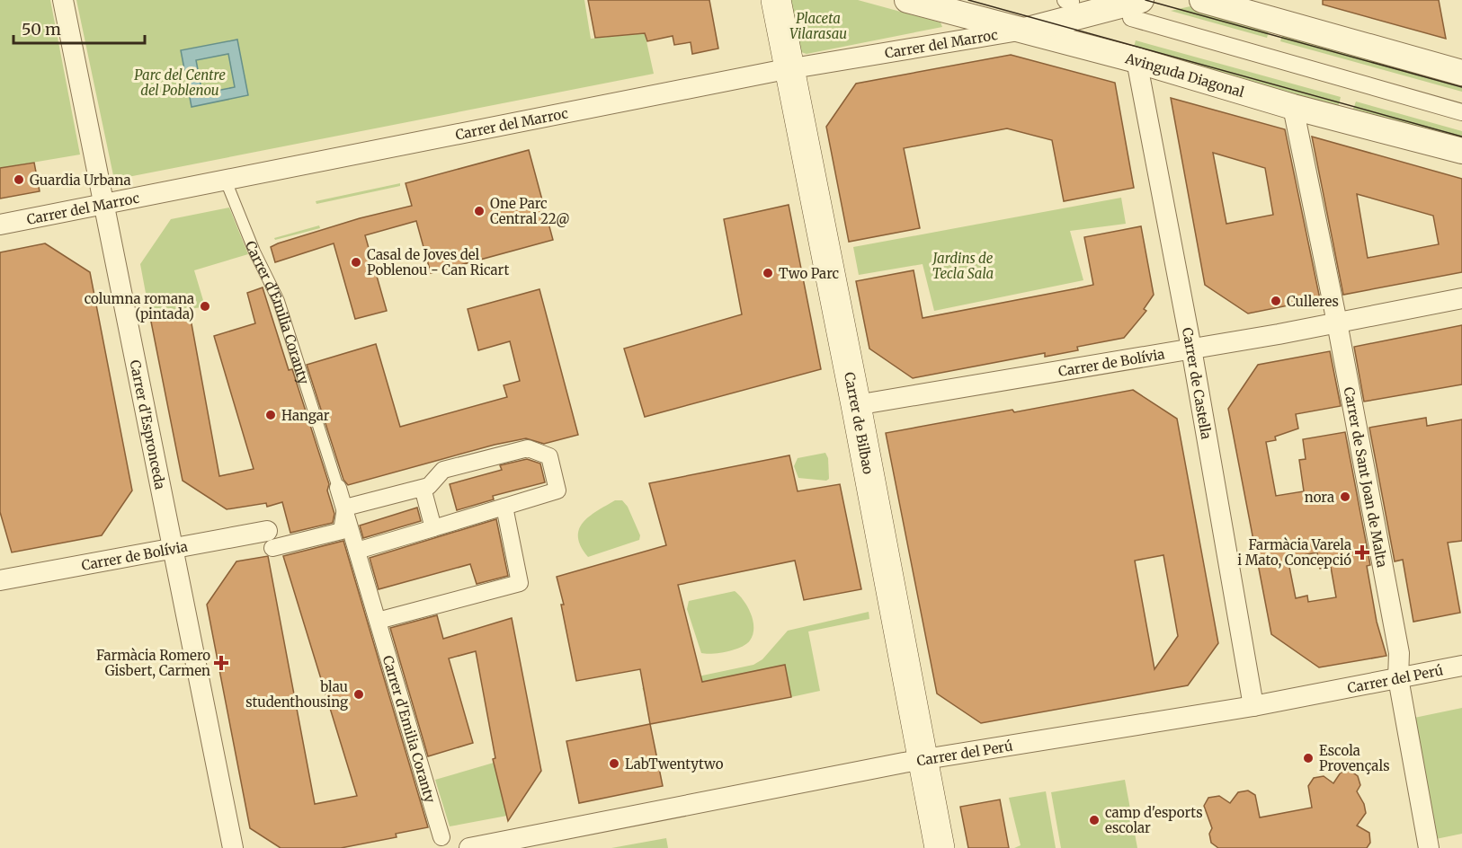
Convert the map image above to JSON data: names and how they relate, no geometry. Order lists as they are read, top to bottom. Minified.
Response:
{"streets":{"main road":["Carrer de Bilbao"],"street":["Carrer del Marroc","Avinguda Diagonal","Carrer d'Emilia Coranty","Carrer de Bolívia","Carrer de Castella","Carrer d'Espronceda","Carrer de Sant Joan de Malta","Carrer del Perú"]},"crossings":[["Carrer del Marroc","Avinguda Diagonal"],["Carrer del Marroc","Carrer d'Emilia Coranty"],["Carrer del Marroc","Carrer d'Espronceda"],["Carrer del Marroc","Carrer de Bilbao"],["Avinguda Diagonal","Carrer de Castella"],["Avinguda Diagonal","Carrer de Sant Joan de Malta"],["Carrer de Bolívia","Carrer de Castella"],["Carrer de Bolívia","Carrer d'Espronceda"],["Carrer de Bolívia","Carrer de Bilbao"],["Carrer de Bolívia","Carrer de Sant Joan de Malta"],["Carrer de Castella","Carrer del Perú"],["Carrer de Bilbao","Carrer del Perú"],["Carrer de Sant Joan de Malta","Carrer del Perú"]],"parks":["Placeta Vilarasau","Parc del Centre del Poblenou","Jardins de Tecla Sala"],"places":{"other":["Guardia Urbana","One Parc Central 22@","Casal de Joves del Poblenou - Can Ricart","Two Parc","Culleres","columna romana (pintada)","Hangar","nora","blau studenthousing","Escola Provençals","LabTwentytwo","camp d'esports escolar"],"health":["Farmàcia Varela i Mato, Concepció","Farmàcia Romero Gisbert, Carmen"]},"scale_bar":"50 m"}
